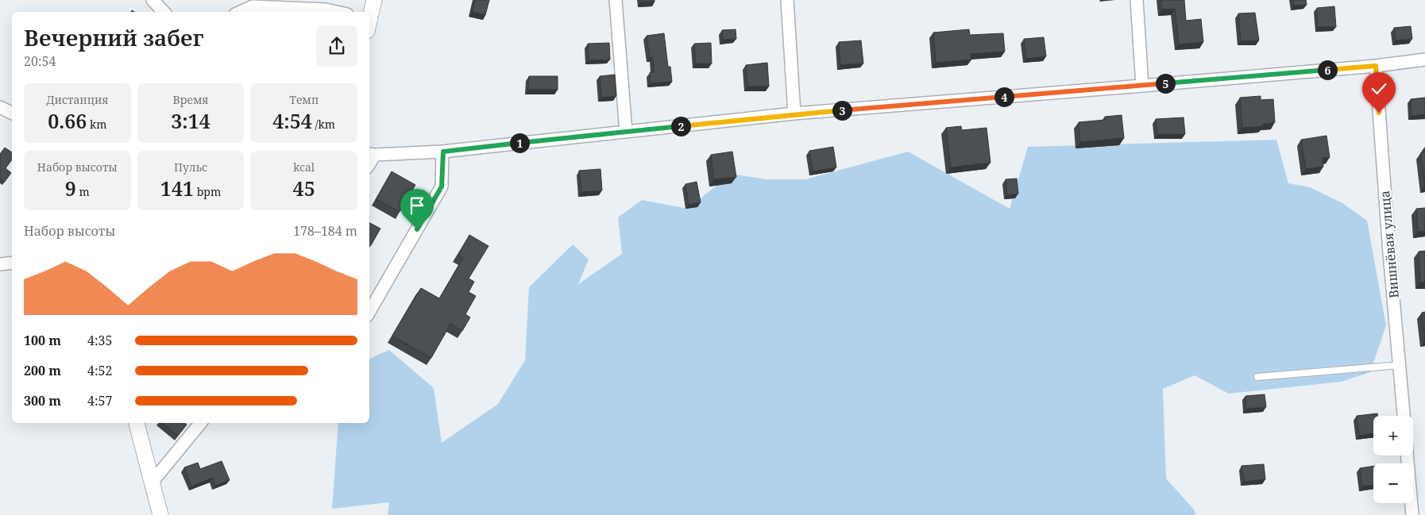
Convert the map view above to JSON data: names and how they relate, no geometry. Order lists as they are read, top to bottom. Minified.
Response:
{"streets":{"street":["Вишнёвая улица"]},"page":{"heading":["Вечерний забег","20:54"],"pins":["6","5","4","3","2","1"],"stats":[["Дистанция","0.66 km"],["Время","3:14"],["Темп","4:54 /km"],["Набор высоты","9 m"],["Пульс","141 bpm"],["kcal","45"]],"chart":["Набор высоты","178–184 m"],"list":[{"name":"100 m","note":"4:35"},{"name":"200 m","note":"4:52"},{"name":"300 m","note":"4:57"}],"map_buttons":["+","−"]}}
